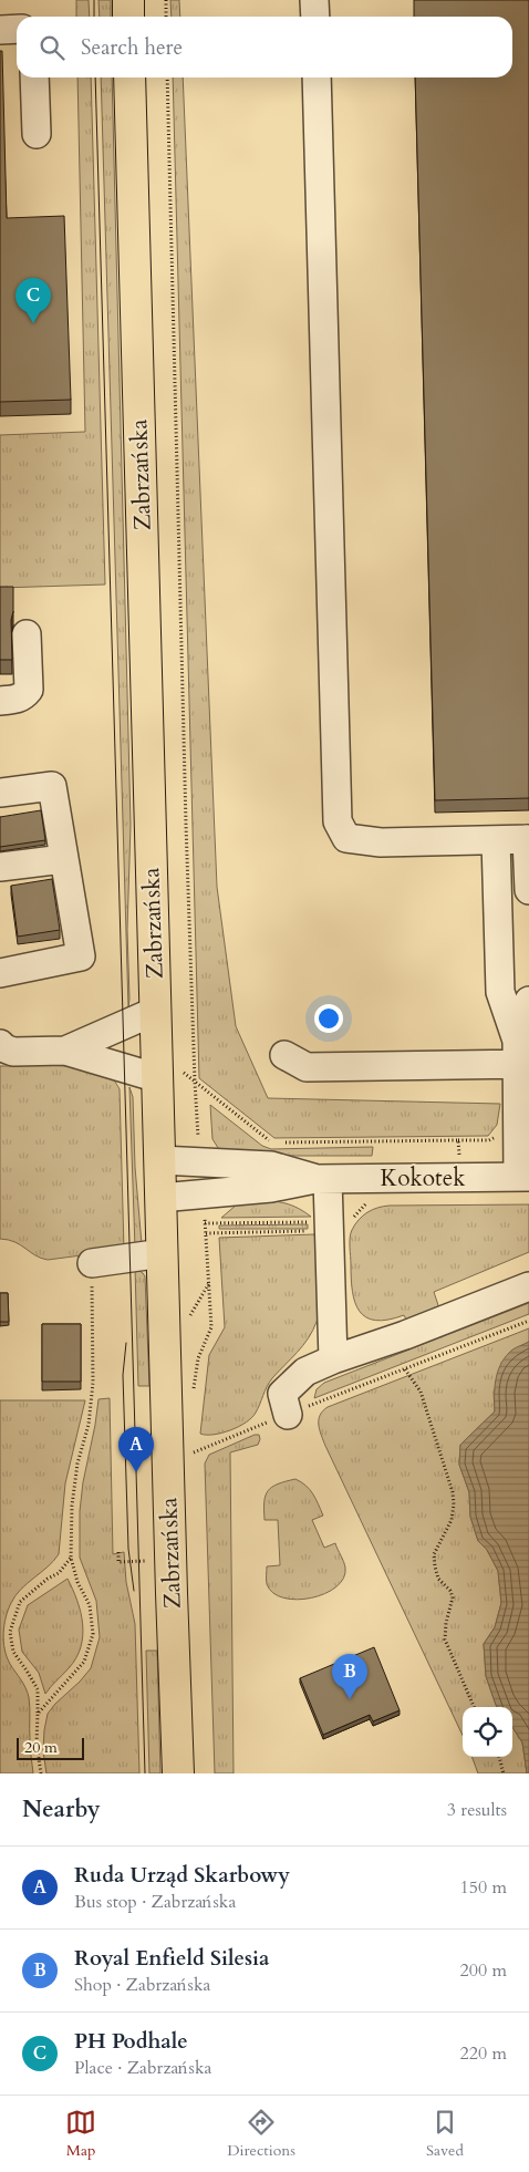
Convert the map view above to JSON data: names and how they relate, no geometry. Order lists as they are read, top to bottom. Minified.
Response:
{"streets":{"main road":["Zabrzańska"],"street":["Kokotek"]},"crossings":[["Zabrzańska","Kokotek"]],"scale_bar":"20 m","page":{"search":"Search here","pins":["C","A","B"],"scale":"20 m","heading":["Nearby","3 results"],"list":[{"mark":"A","name":"Ruda Urząd Skarbowy","note":"Bus stop · Zabrzańska","value":"150 m"},{"mark":"B","name":"Royal Enfield Silesia","note":"Shop · Zabrzańska","value":"200 m"},{"mark":"C","name":"PH Podhale","note":"Place · Zabrzańska","value":"220 m"}],"nav":["Map","Directions","Saved"]}}
